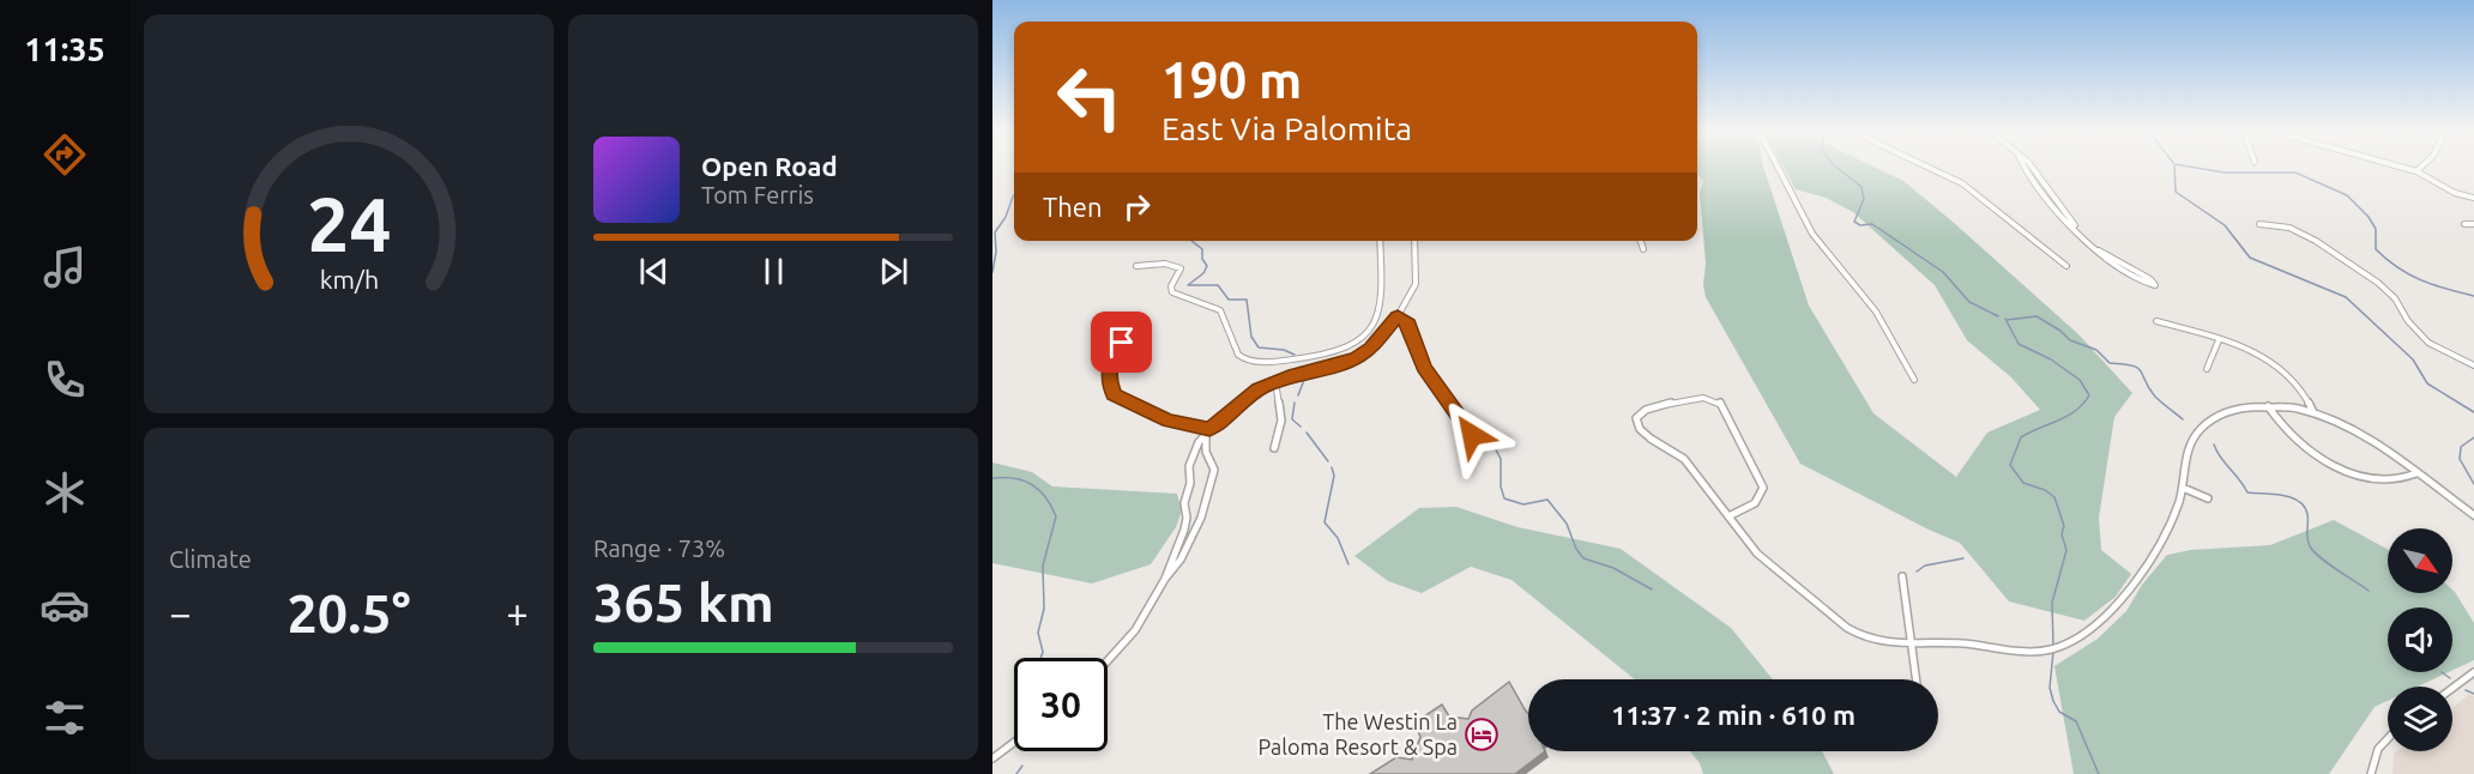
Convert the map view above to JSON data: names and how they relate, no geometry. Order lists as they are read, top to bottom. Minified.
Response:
{"places":{"hotel":["The Westin La Paloma Resort & Spa"]},"north":"bottom right","page":{"tabs":"11:35","turn":["190 m","East Via Palomita"],"song":["Open Road","Tom Ferris"],"then":"Then","tile":["Climate",["Range · 73%","365 km"]],"heat":["−","20.5°","+"],"limit":"30","trip":"11:37 · 2 min · 610 m","gauge":["24","km/h"]}}
